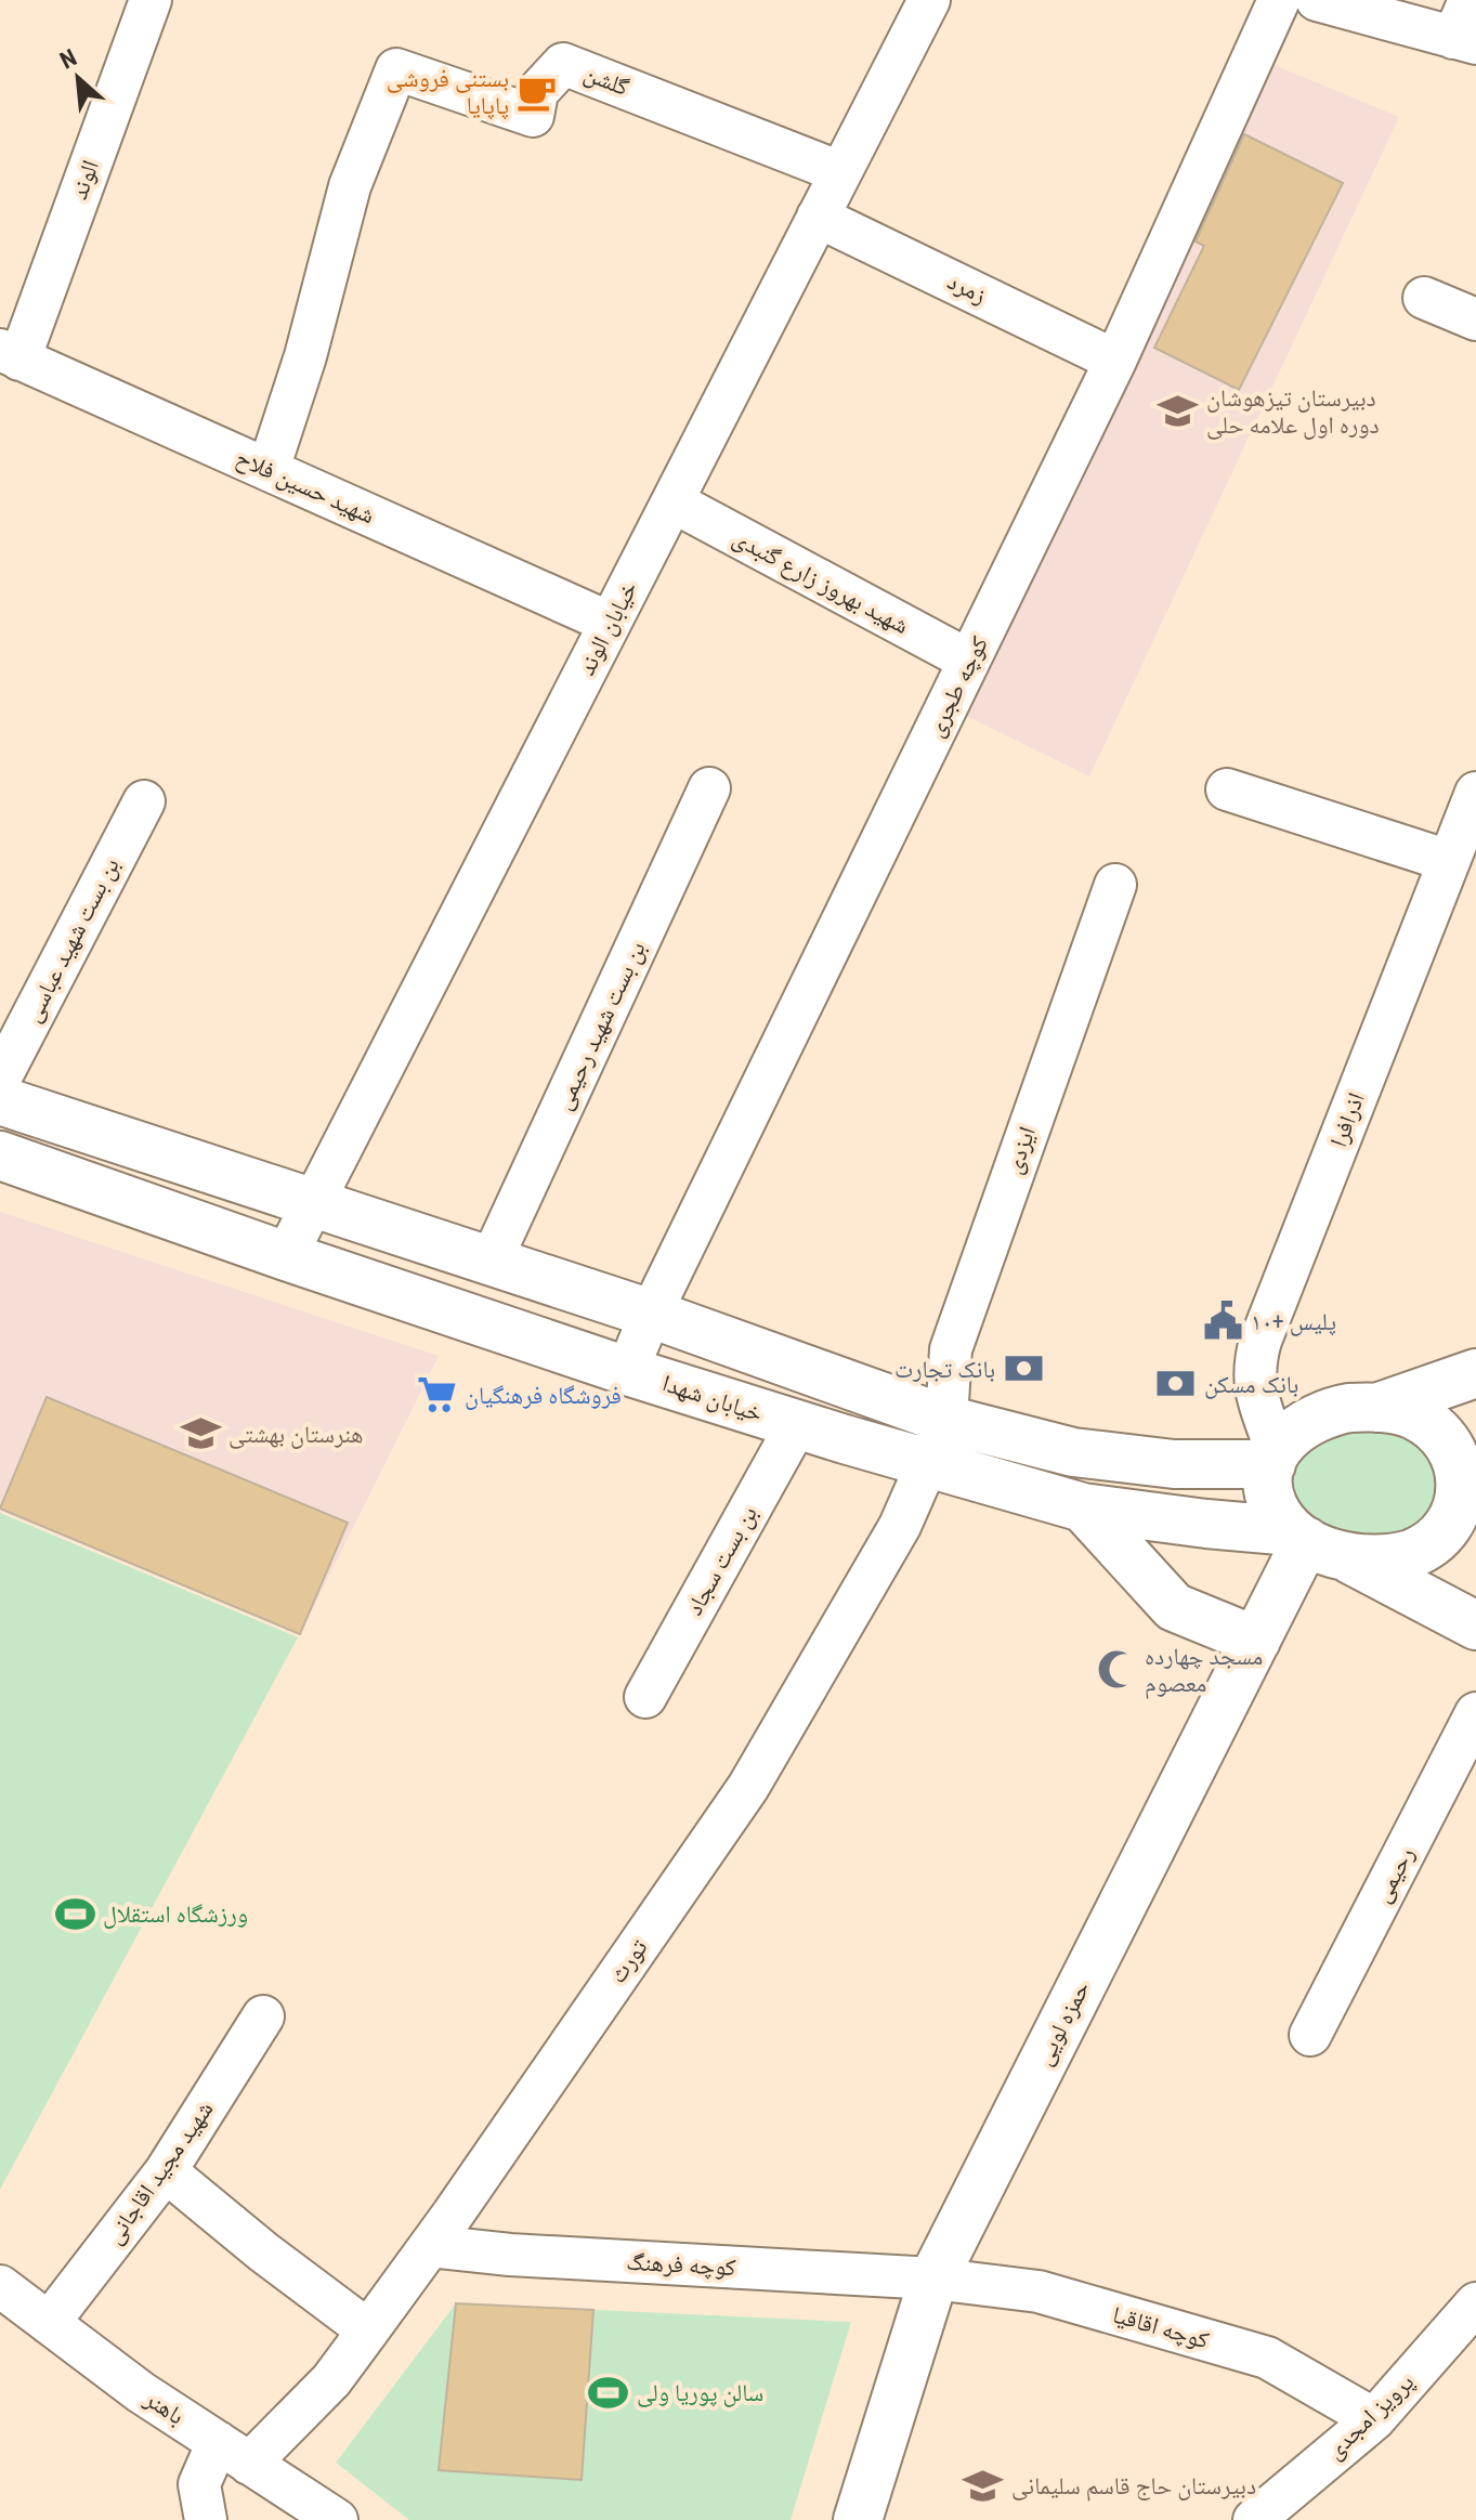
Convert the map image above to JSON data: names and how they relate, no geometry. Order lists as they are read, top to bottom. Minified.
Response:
{"streets":{"main road":["خیابان شهدا","حمزه لویی"],"street":["گلشن","الوند","زمرد","شهید حسین فلاح","شهید بهروز زارع گنبدی","خیابان الوند","کوچه طجری","بن بست شهید عباسی","بن بست شهید رحیمی","اذرافرا","ایزدی","بن بست سجاد","رحیمی","تورث","شهید مجید اقاجانی","کوچه فرهنگ","کوچه اقاقیا","باهنر","پرویز امجدی"]},"crossings":[["گلشن","شهید حسین فلاح"],["گلشن","خیابان الوند"],["الوند","شهید حسین فلاح"],["زمرد","خیابان الوند"],["زمرد","کوچه طجری"],["شهید حسین فلاح","خیابان الوند"],["شهید بهروز زارع گنبدی","خیابان الوند"],["شهید بهروز زارع گنبدی","کوچه طجری"],["خیابان الوند","خیابان شهدا"],["کوچه طجری","خیابان شهدا"],["اذرافرا","خیابان شهدا"],["اذرافرا","حمزه لویی"],["ایزدی","تورث"],["خیابان شهدا","بن بست سجاد"],["خیابان شهدا","تورث"],["خیابان شهدا","حمزه لویی"],["تورث","کوچه فرهنگ"],["تورث","باهنر"],["حمزه لویی","کوچه فرهنگ"],["حمزه لویی","کوچه اقاقیا"],["شهید مجید اقاجانی","باهنر"],["کوچه فرهنگ","کوچه اقاقیا"],["کوچه اقاقیا","پرویز امجدی"]],"places":{"cafe":["بستنی فروشی پاپایا"],"school or university":["دبیرستان تیزهوشان دوره اول علامه حلی","هنرستان بهشتی","دبیرستان حاج قاسم سلیمانی"],"public building":["پلیس +۱۰"],"bank":["بانک تجارت","بانک مسکن"],"supermarket":["فروشگاه فرهنگیان"],"mosque":["مسجد چهارده معصوم"],"sports":["ورزشگاه استقلال","سالن پوریا ولی"]},"north":"top left"}
